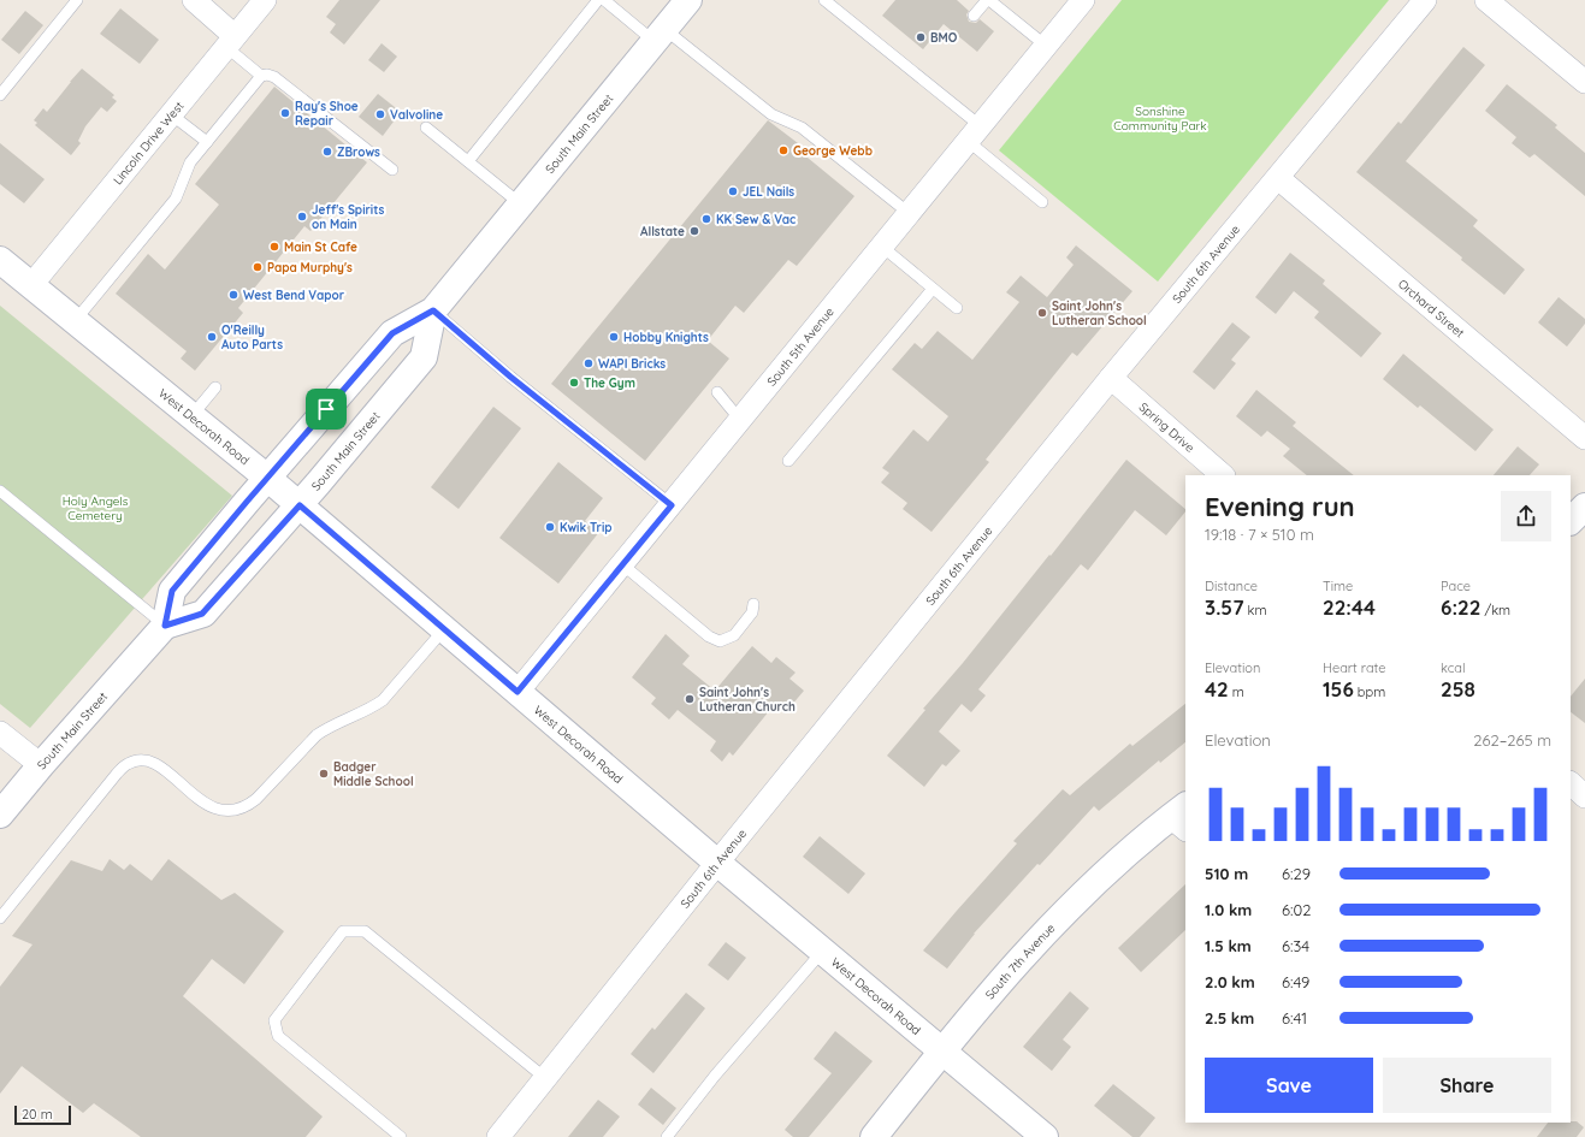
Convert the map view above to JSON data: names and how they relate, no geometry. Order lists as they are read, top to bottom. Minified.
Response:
{"streets":{"street":["South Main Street","Lincoln Drive West","South 6th Avenue","Orchard Street","South 5th Avenue","West Decorah Road","Spring Drive","South 7th Avenue"]},"crossings":[["South Main Street","West Decorah Road"],["Lincoln Drive West","West Decorah Road"],["South 6th Avenue","Orchard Street"],["South 6th Avenue","West Decorah Road"],["South 6th Avenue","Spring Drive"],["South 5th Avenue","West Decorah Road"],["West Decorah Road","South 7th Avenue"]],"parks":["Sonshine Community Park","Holy Angels Cemetery"],"places":["BMO","Ray's Shoe Repair","Valvoline","George Webb","ZBrows","JEL Nails","Jeff's Spirits on Main","KK Sew & Vac","Allstate","Main St Cafe","Papa Murphy's","West Bend Vapor","Saint John's Lutheran School","O'Reilly Auto Parts","Hobby Knights","WAPI Bricks","The Gym","Kwik Trip","Saint John's Lutheran Church","Badger Middle School"],"scale_bar":"20 m","page":{"heading":["Evening run","19:18 · 7 × 510 m"],"stats":[["Distance","3.57 km"],["Time","22:44"],["Pace","6:22 /km"],["Elevation","42 m"],["Heart rate","156 bpm"],["kcal","258"]],"chart":["Elevation","262–265 m"],"list":[{"name":"510 m","note":"6:29"},{"name":"1.0 km","note":"6:02"},{"name":"1.5 km","note":"6:34"},{"name":"2.0 km","note":"6:49"},{"name":"2.5 km","note":"6:41"}],"buttons":["Save","Share"],"scale":"20 m"}}
